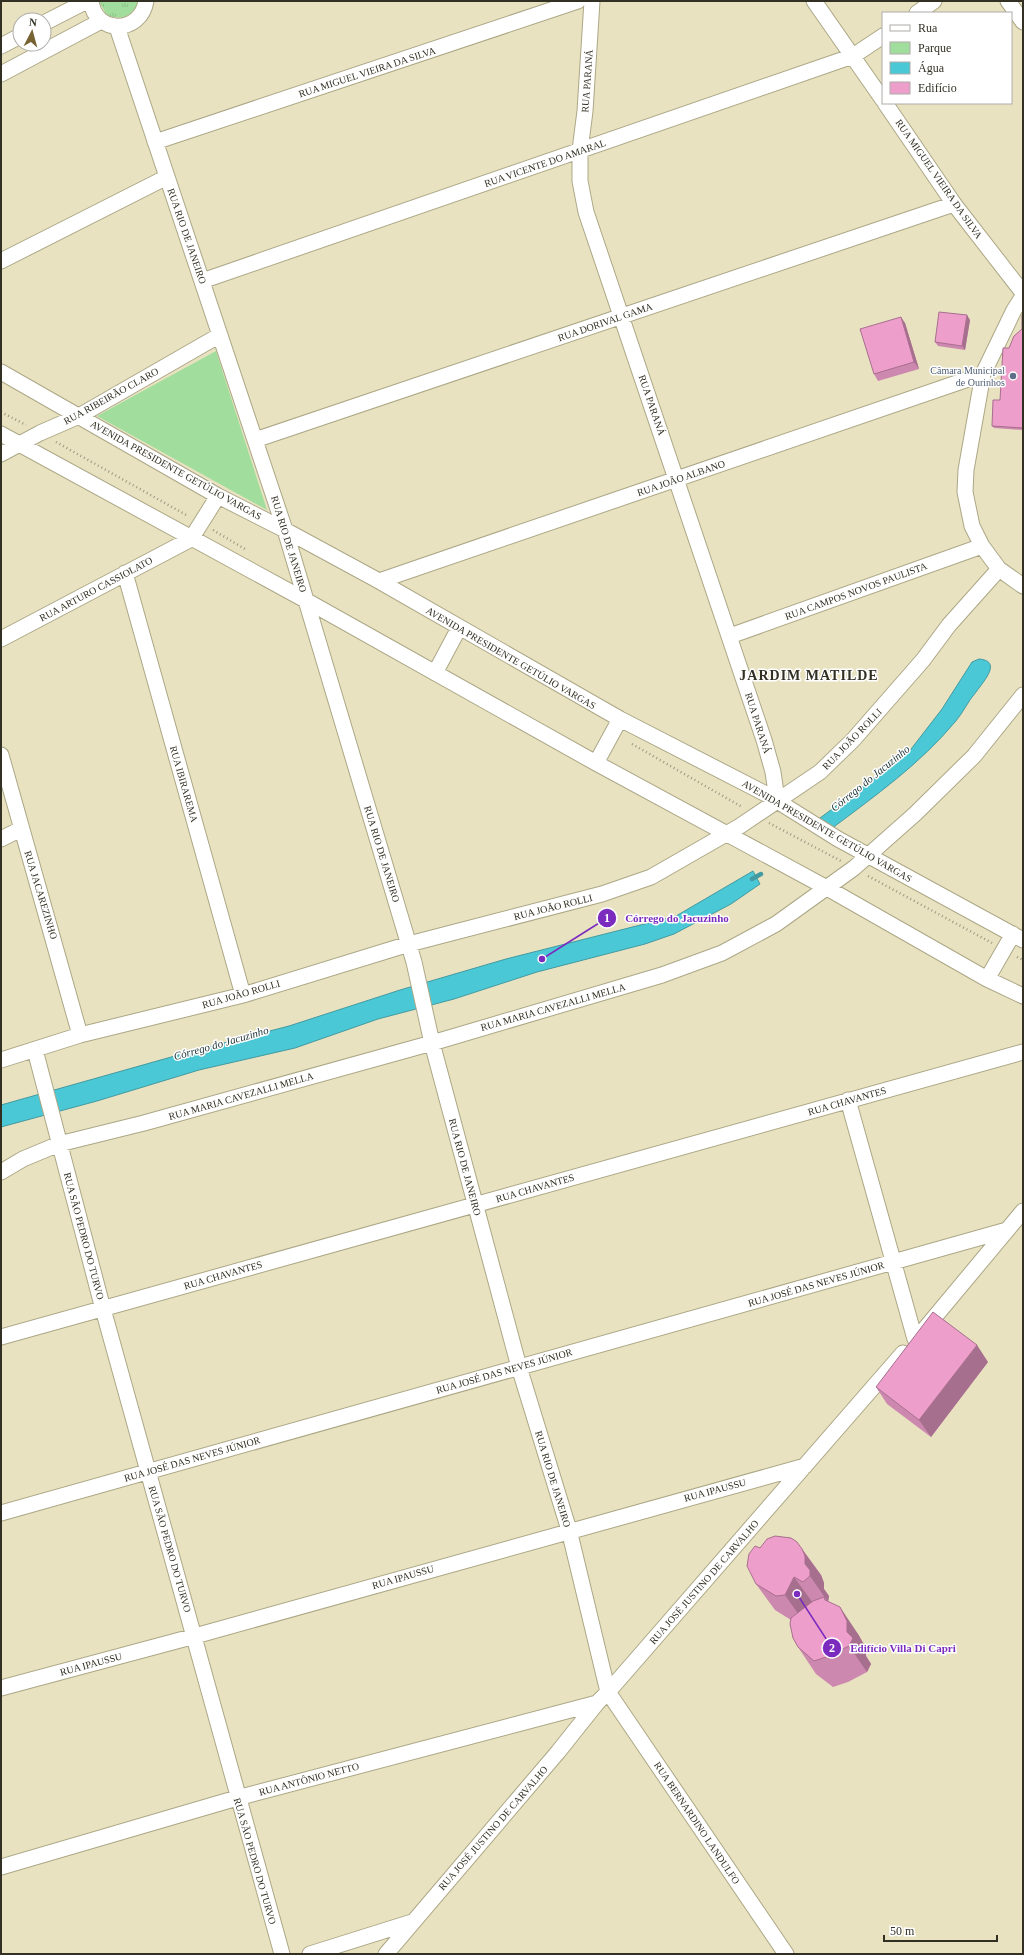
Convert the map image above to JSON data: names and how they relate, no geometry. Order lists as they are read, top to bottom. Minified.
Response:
{"streets":{"street":["RUA MIGUEL VIEIRA DA SILVA","RUA PARANÁ","RUA VICENTE DO AMARAL","RUA RIO DE JANEIRO","RUA DORIVAL GAMA","RUA RIBEIRÃO CLARO","AVENIDA PRESIDENTE GETÚLIO VARGAS","RUA JOÃO ALBANO","RUA ARTURO CASSIOLATO","RUA CAMPOS NOVOS PAULISTA","RUA JOÃO ROLLI","RUA IBIRAREMA","RUA JACAREZINHO","RUA MARIA CAVEZALLI MELLA","RUA CHAVANTES","RUA SÃO PEDRO DO TURVO","RUA JOSÉ DAS NEVES JÚNIOR","RUA IPAUSSU","RUA JOSÉ JUSTINO DE CARVALHO","RUA ANTÔNIO NETTO","RUA BERNARDINO LANDULFO"]},"crossings":[["RUA MIGUEL VIEIRA DA SILVA","RUA RIO DE JANEIRO"],["RUA MIGUEL VIEIRA DA SILVA","RUA DORIVAL GAMA"],["RUA PARANÁ","RUA VICENTE DO AMARAL"],["RUA PARANÁ","RUA DORIVAL GAMA"],["RUA PARANÁ","AVENIDA PRESIDENTE GETÚLIO VARGAS"],["RUA PARANÁ","RUA JOÃO ALBANO"],["RUA PARANÁ","RUA CAMPOS NOVOS PAULISTA"],["RUA PARANÁ","RUA JOÃO ROLLI"],["RUA VICENTE DO AMARAL","RUA RIO DE JANEIRO"],["RUA RIO DE JANEIRO","RUA DORIVAL GAMA"],["RUA RIO DE JANEIRO","RUA RIBEIRÃO CLARO"],["RUA RIO DE JANEIRO","AVENIDA PRESIDENTE GETÚLIO VARGAS"],["RUA RIO DE JANEIRO","RUA JOÃO ROLLI"],["RUA RIO DE JANEIRO","RUA MARIA CAVEZALLI MELLA"],["RUA RIO DE JANEIRO","RUA CHAVANTES"],["RUA RIO DE JANEIRO","RUA JOSÉ DAS NEVES JÚNIOR"],["RUA RIO DE JANEIRO","RUA IPAUSSU"],["RUA RIO DE JANEIRO","RUA JOSÉ JUSTINO DE CARVALHO"],["RUA RIO DE JANEIRO","RUA BERNARDINO LANDULFO"],["RUA RIBEIRÃO CLARO","AVENIDA PRESIDENTE GETÚLIO VARGAS"],["AVENIDA PRESIDENTE GETÚLIO VARGAS","RUA JOÃO ALBANO"],["AVENIDA PRESIDENTE GETÚLIO VARGAS","RUA JOÃO ROLLI"],["AVENIDA PRESIDENTE GETÚLIO VARGAS","RUA MARIA CAVEZALLI MELLA"],["RUA ARTURO CASSIOLATO","RUA IBIRAREMA"],["RUA JOÃO ROLLI","RUA IBIRAREMA"],["RUA JOÃO ROLLI","RUA JACAREZINHO"],["RUA JOÃO ROLLI","RUA SÃO PEDRO DO TURVO"],["RUA MARIA CAVEZALLI MELLA","RUA SÃO PEDRO DO TURVO"],["RUA CHAVANTES","RUA SÃO PEDRO DO TURVO"],["RUA SÃO PEDRO DO TURVO","RUA JOSÉ DAS NEVES JÚNIOR"],["RUA SÃO PEDRO DO TURVO","RUA IPAUSSU"],["RUA SÃO PEDRO DO TURVO","RUA ANTÔNIO NETTO"],["RUA JOSÉ DAS NEVES JÚNIOR","RUA JOSÉ JUSTINO DE CARVALHO"],["RUA IPAUSSU","RUA JOSÉ JUSTINO DE CARVALHO"],["RUA JOSÉ JUSTINO DE CARVALHO","RUA ANTÔNIO NETTO"],["RUA JOSÉ JUSTINO DE CARVALHO","RUA BERNARDINO LANDULFO"]],"districts":["JARDIM MATILDE"],"water":["Córrego do Jacuzinho"],"places":["Câmara Municipal de Ourinhos","Córrego do Jacuzinho","Edifício Villa Di Capri"],"legend":["Rua","Parque","Água","Edifício"],"scale_bar":"50 m","north":"top"}
